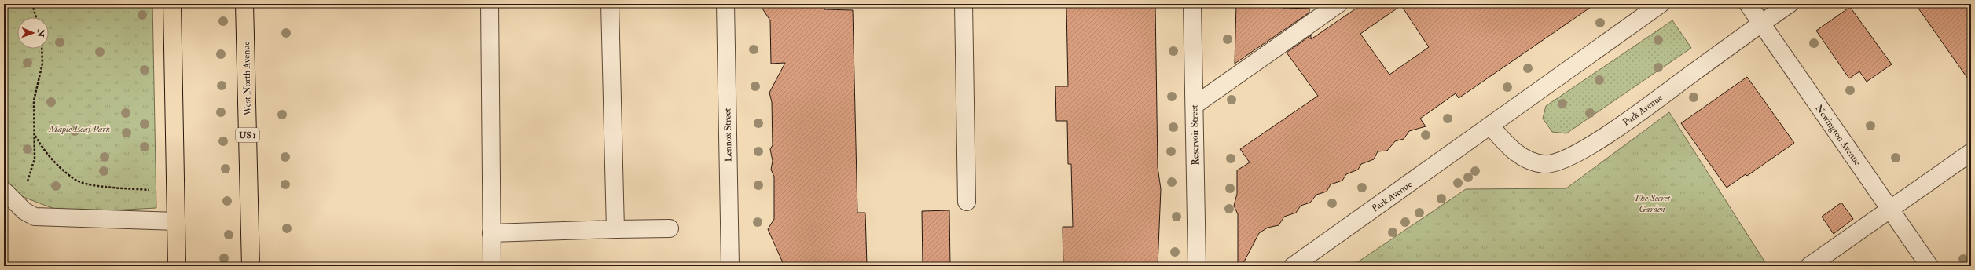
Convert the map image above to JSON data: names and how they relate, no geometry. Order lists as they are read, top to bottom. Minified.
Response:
{"streets":{"main road":["West North Avenue","US 1"],"street":["Park Avenue","Lennox Street","Reservoir Street","Newington Avenue"]},"crossings":[["Park Avenue","Newington Avenue"]],"parks":["Maple Leaf Park","The Secret Garden"],"north":"right"}
